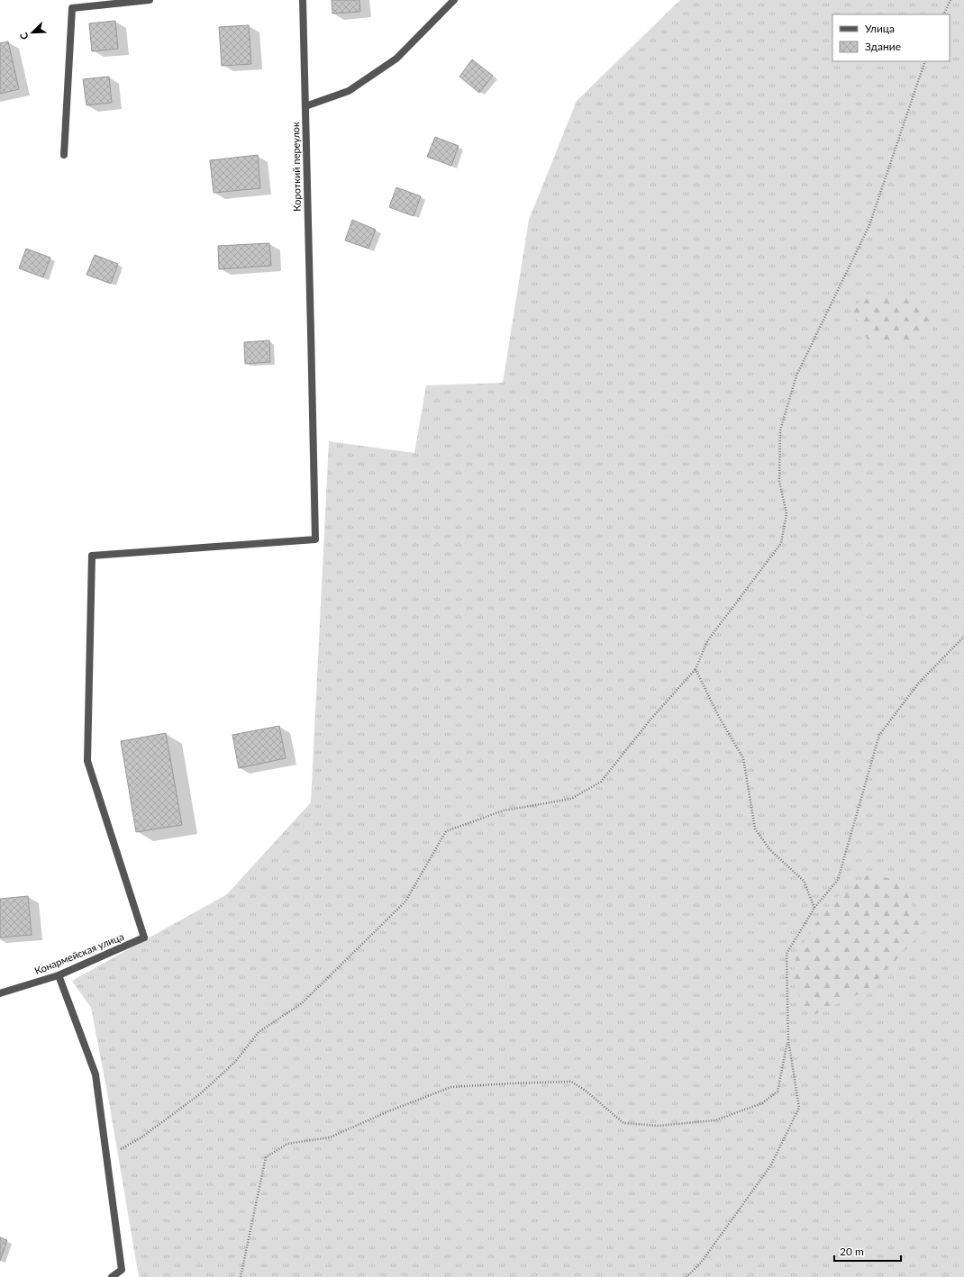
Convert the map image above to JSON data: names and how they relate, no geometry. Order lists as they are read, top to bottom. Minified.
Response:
{"streets":{"street":["Короткий переулок","Конармейская улица"]},"crossings":[["Короткий переулок","Конармейская улица"]],"legend":["Улица","Здание"],"scale_bar":"20 m","north":"bottom left"}
